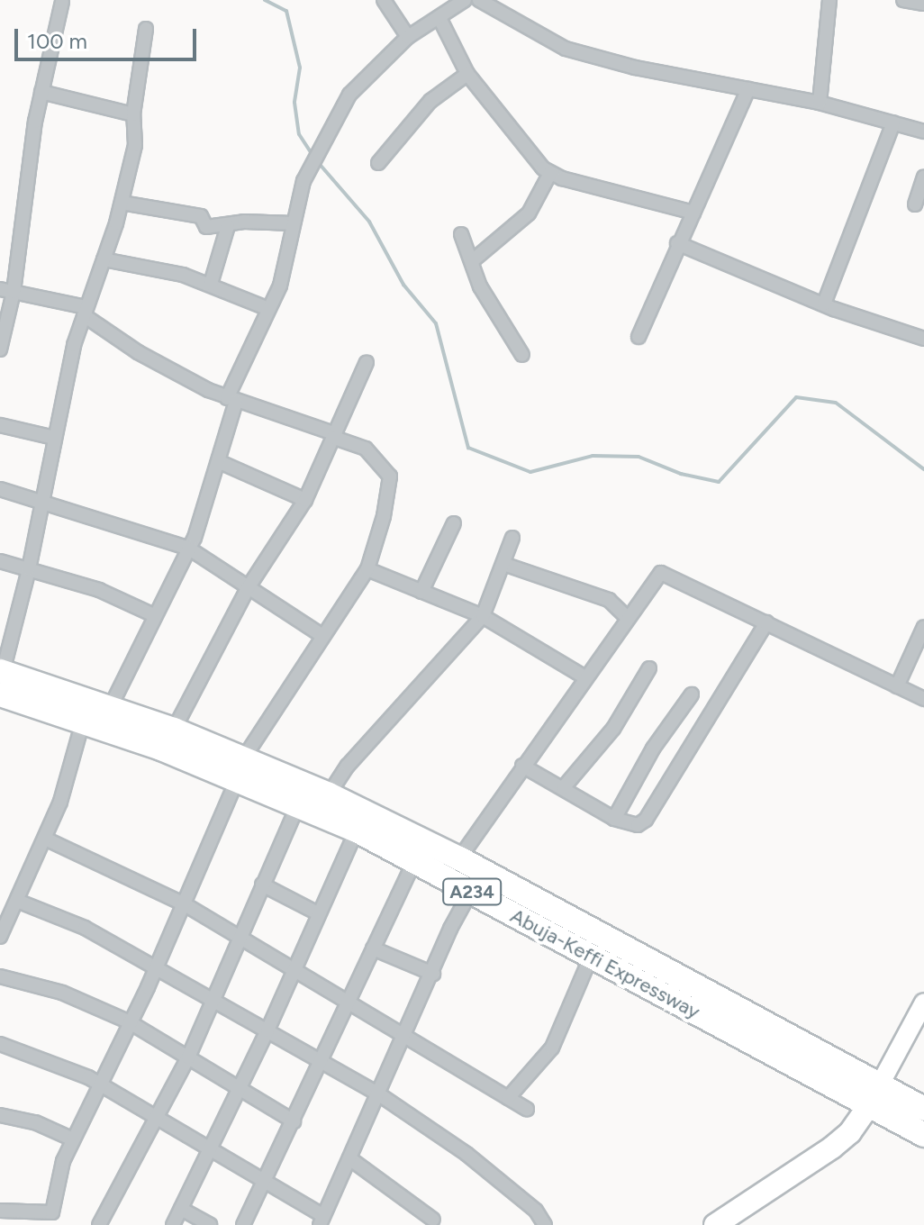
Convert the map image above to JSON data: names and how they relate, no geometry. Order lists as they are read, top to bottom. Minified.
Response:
{"streets":{"highway":["A234","Abuja-Keffi Expressway"]},"scale_bar":"100 m"}
